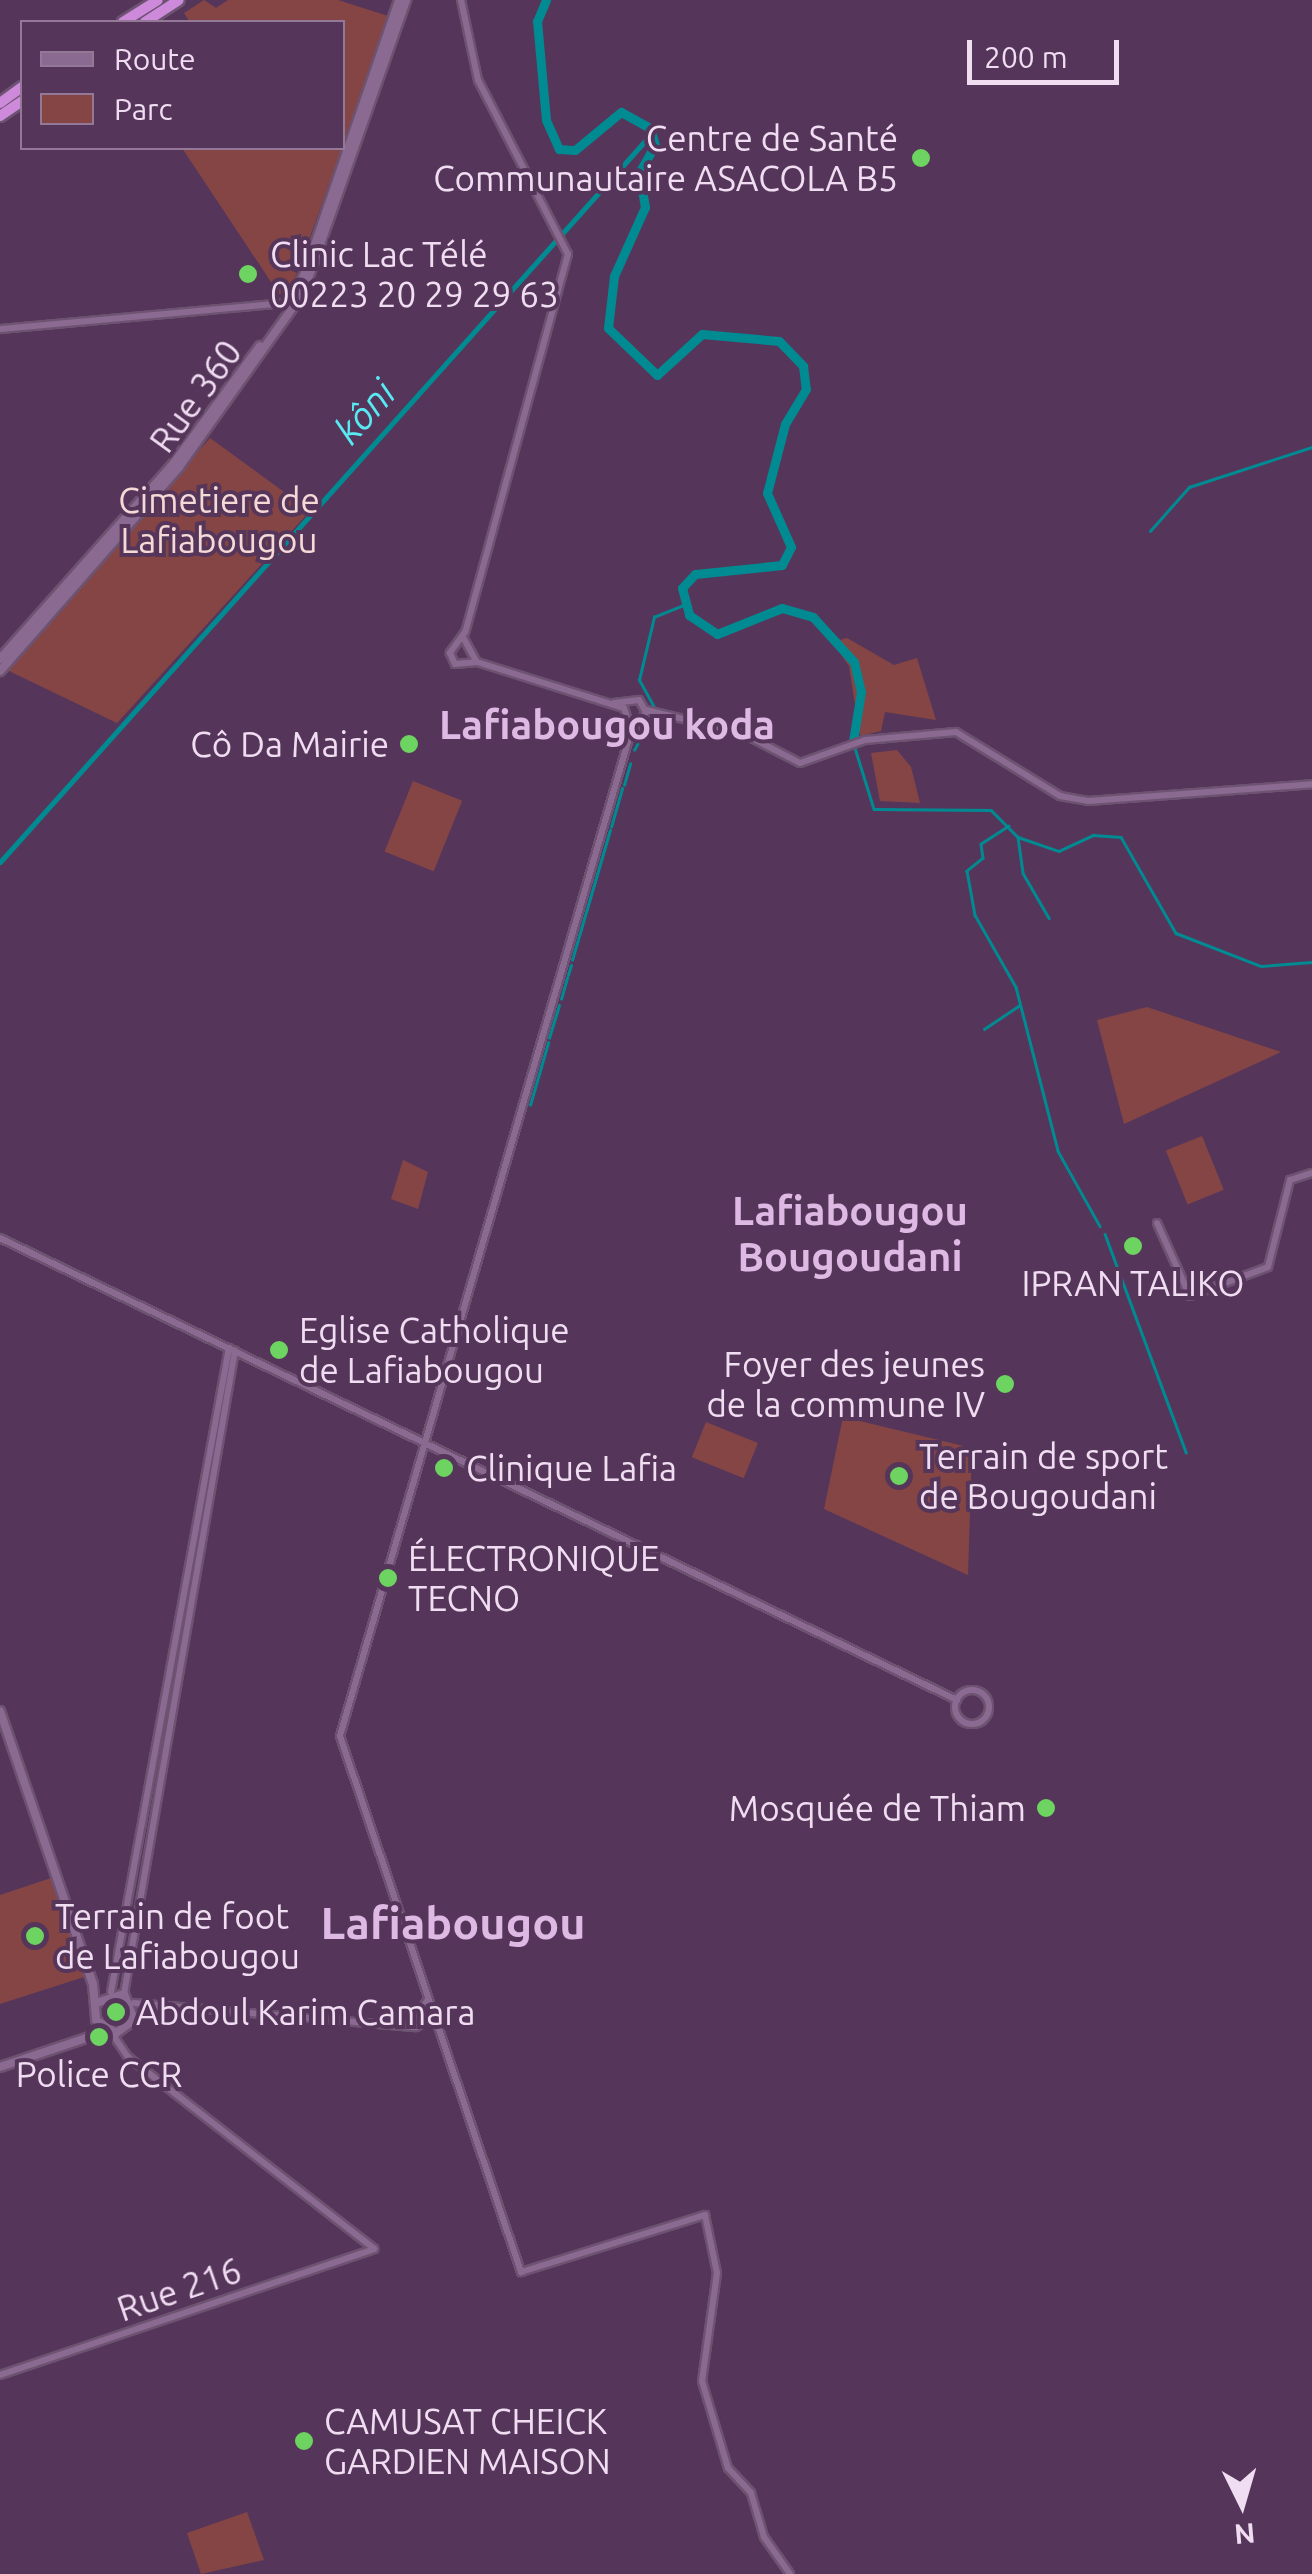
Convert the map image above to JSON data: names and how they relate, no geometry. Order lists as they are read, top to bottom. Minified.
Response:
{"streets":{"main road":["Rue 360"],"street":["Rue 216"]},"districts":["Lafiabougou koda","Lafiabougou Bougoudani","Lafiabougou"],"water":["kôni"],"parks":["Cimetiere de Lafiabougou"],"places":["Centre de Santé Communautaire ASACOLA B5","Clinic Lac Télé 00223 20 29 29 63","Cô Da Mairie","IPRAN TALIKO","Eglise Catholique de Lafiabougou","Foyer des jeunes de la commune IV","Clinique Lafia","Terrain de sport de Bougoudani","ÉLECTRONIQUE TECNO","Mosquée de Thiam","Terrain de foot de Lafiabougou","Abdoul Karim Camara","Police CCR","CAMUSAT CHEICK GARDIEN MAISON"],"legend":["Route","Parc"],"scale_bar":"200 m","north":"bottom"}
